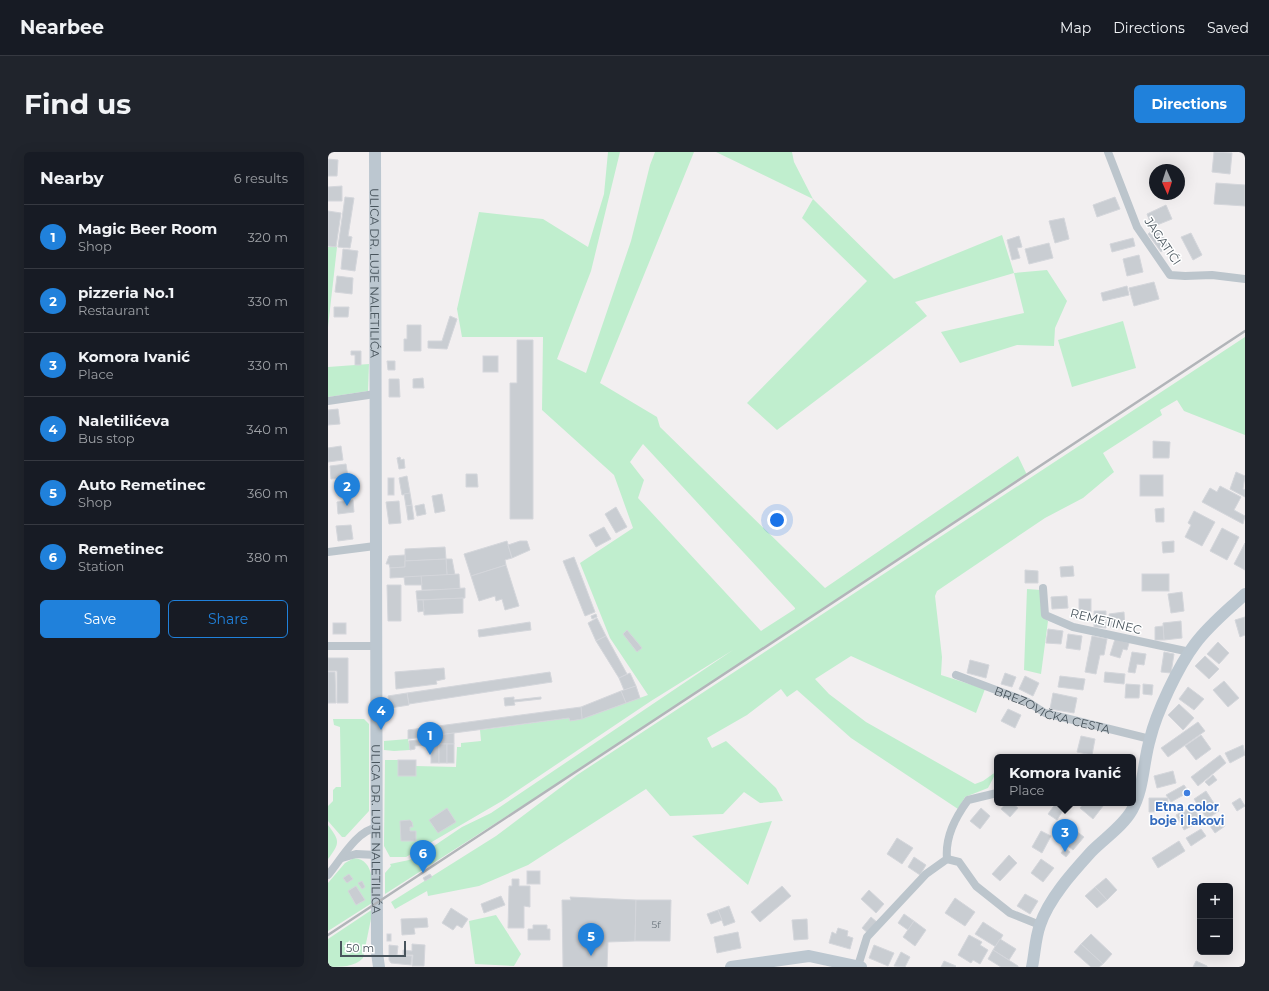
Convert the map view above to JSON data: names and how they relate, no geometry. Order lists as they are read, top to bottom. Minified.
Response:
{"streets":{"main road":["ULICA DR. LUJE NALETILIĆA"],"street":["JAGATIĆI","REMETINEC","BREZOVIČKA CESTA"]},"places":["Etna color boje i lakovi"],"house_numbers":["5f"],"scale_bar":"50 m","north":"bottom","page":{"header":"Nearbee","nav":["Map","Directions","Saved"],"buttons":["Directions",["Save","Share"]],"title":"Find us","heading":["Nearby","6 results"],"list":[{"mark":"1","name":"Magic Beer Room","note":"Shop","value":"320 m"},{"mark":"2","name":"pizzeria No.1","note":"Restaurant","value":"330 m"},{"mark":"3","name":"Komora Ivanić","note":"Place","value":"330 m"},{"mark":"4","name":"Naletilićeva","note":"Bus stop","value":"340 m"},{"mark":"5","name":"Auto Remetinec","note":"Shop","value":"360 m"},{"mark":"6","name":"Remetinec","note":"Station","value":"380 m"}],"pins":["2","4","1","3","6","5"],"popup":["Komora Ivanić","Place"],"map_buttons":["+","−"],"scale":"50 m"}}
